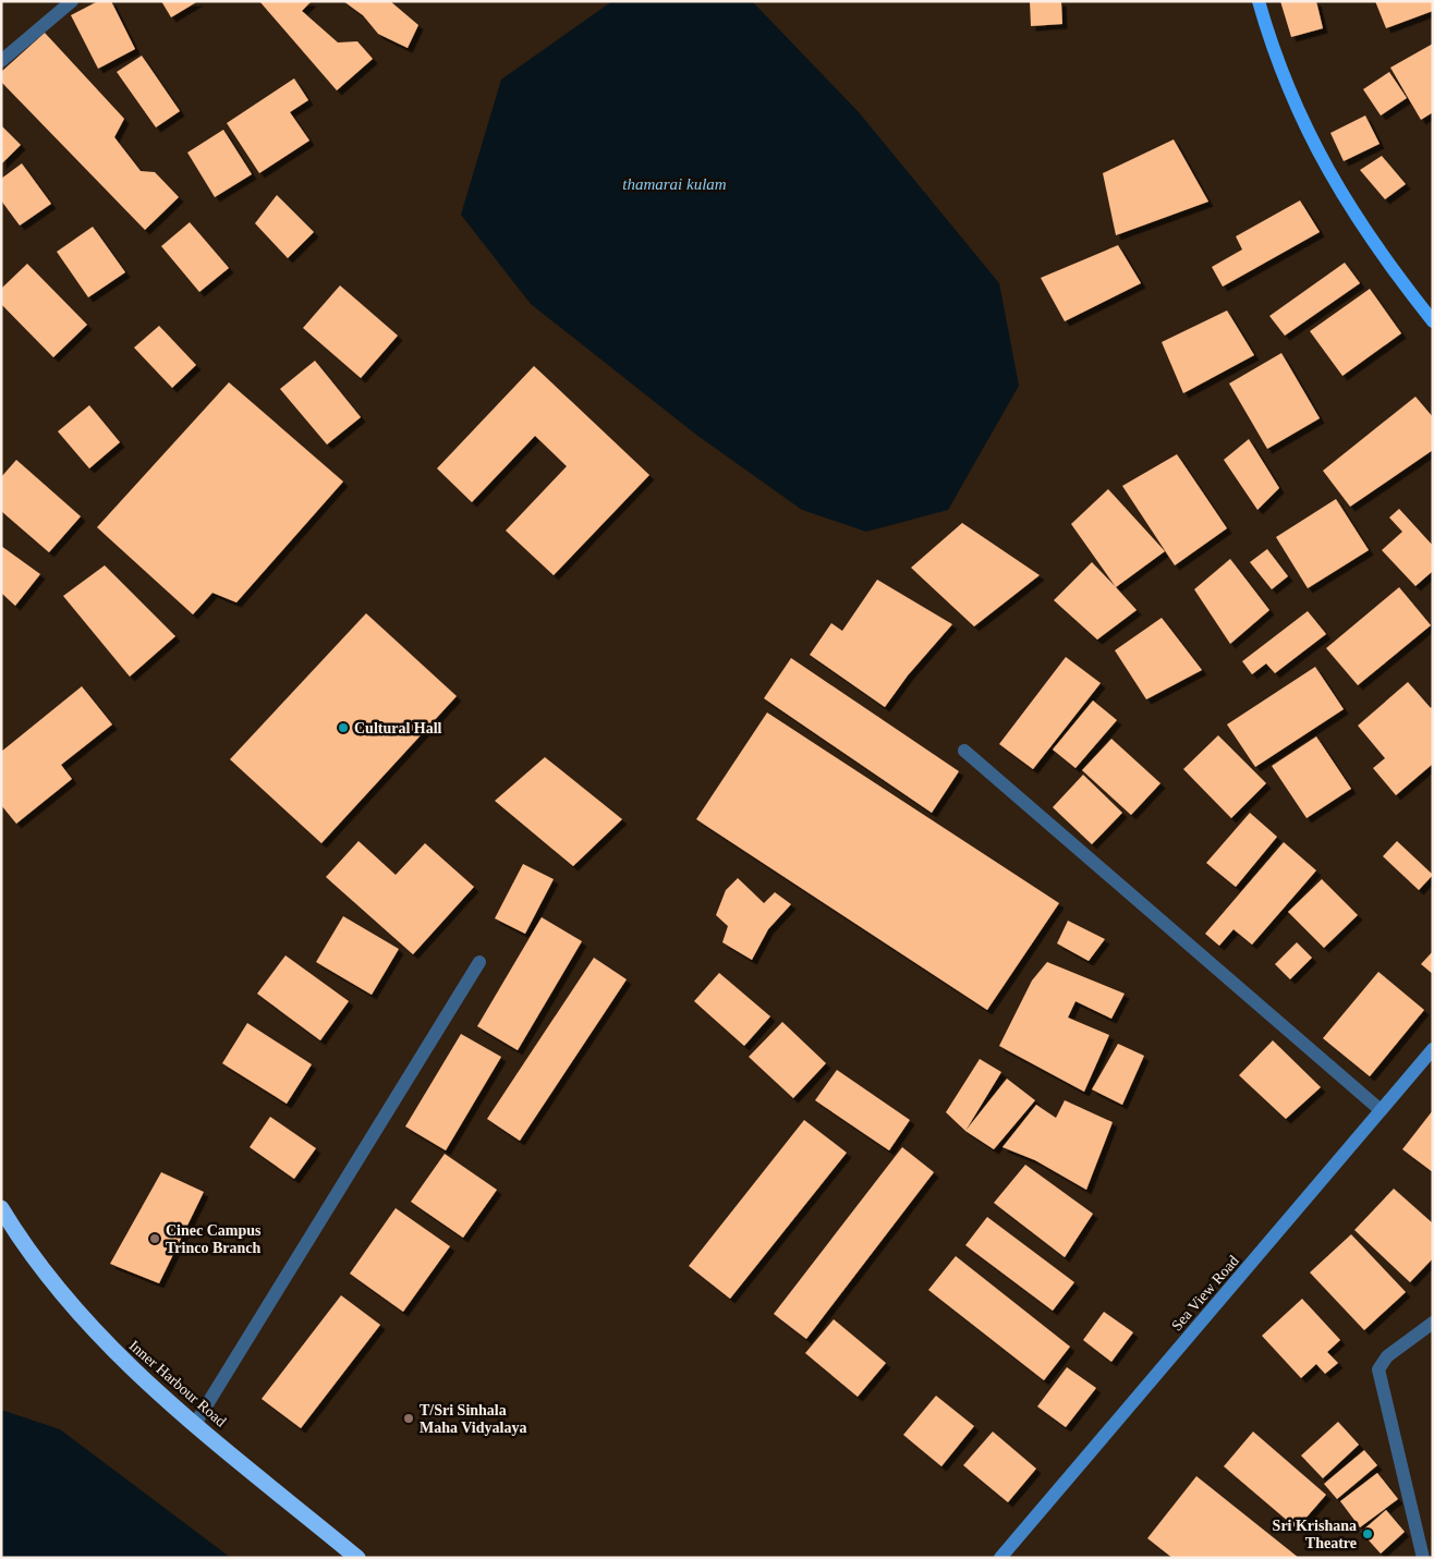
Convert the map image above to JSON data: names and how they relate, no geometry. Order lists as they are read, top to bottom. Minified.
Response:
{"streets":{"highway":["Inner Harbour Road"],"main road":["Sea View Road"]},"water":["thamarai kulam"],"places":["Cultural Hall","Cinec Campus Trinco Branch","T/Sri Sinhala Maha Vidyalaya","Sri Krishana Theatre"]}
